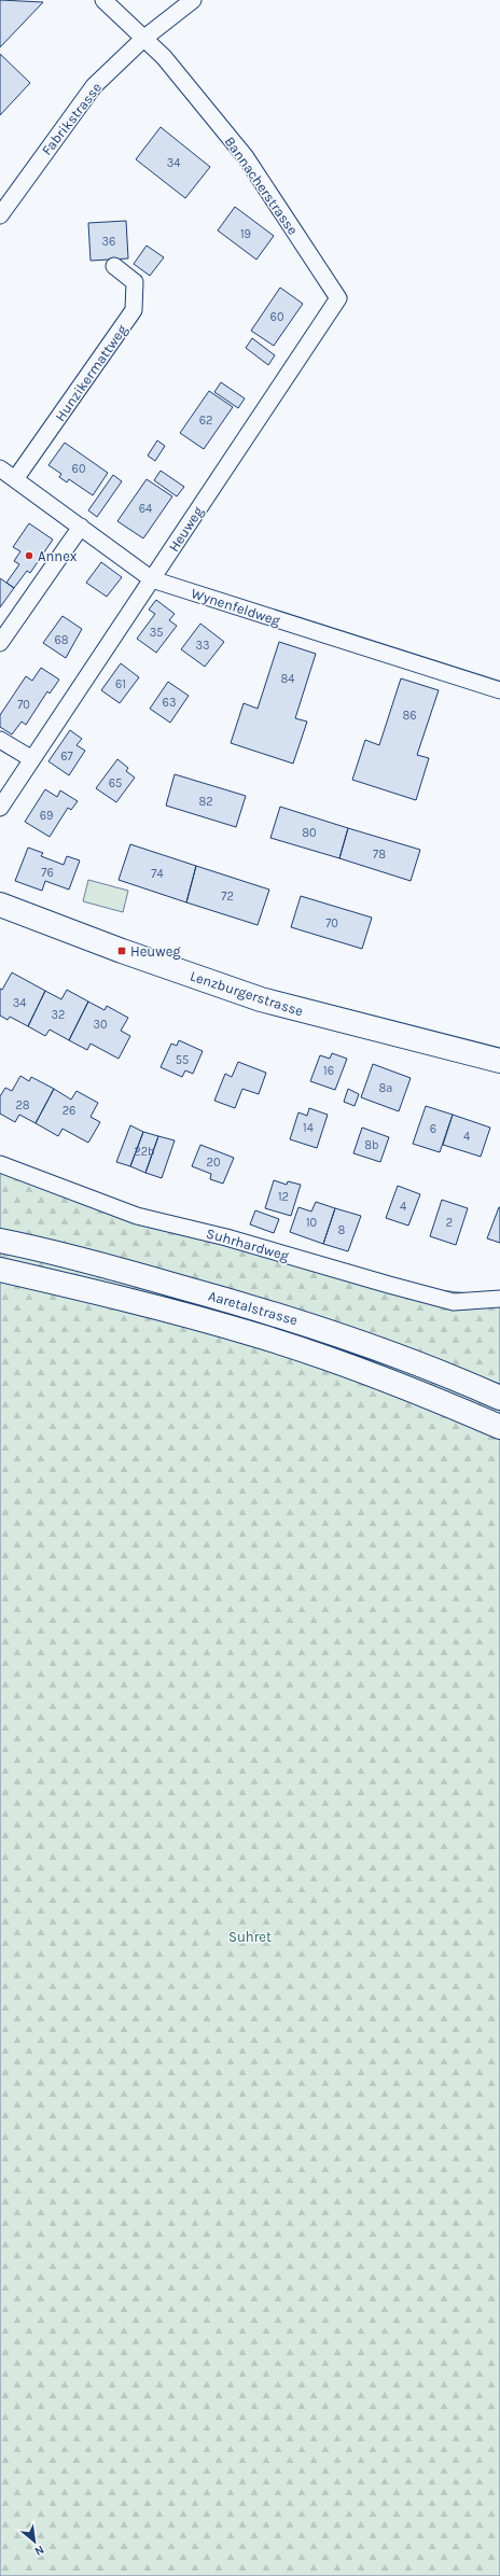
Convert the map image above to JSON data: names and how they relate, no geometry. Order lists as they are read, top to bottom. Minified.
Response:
{"streets":{"main road":["Lenzburgerstrasse","Aaretalstrasse"],"street":["Fabrikstrasse","Bannacherstrasse","Hunzikermattweg","Heuweg","Wynenfeldweg","Suhrhardweg"]},"crossings":[["Fabrikstrasse","Bannacherstrasse"],["Bannacherstrasse","Heuweg"],["Hunzikermattweg","Wynenfeldweg"],["Heuweg","Wynenfeldweg"]],"parks":["Suhret"],"places":{"other":["Annex"],"transit":["Heuweg"]},"house_numbers":["34","19","36","60","62","60","64","35","68","33","84","61","63","70","86","67","65","82","69","80","78","76","74","72","70","34","32","30","55","16","8a","28","26","14","6","4","8b","22b","20","12","4","10","2","8"],"north":"bottom right"}
